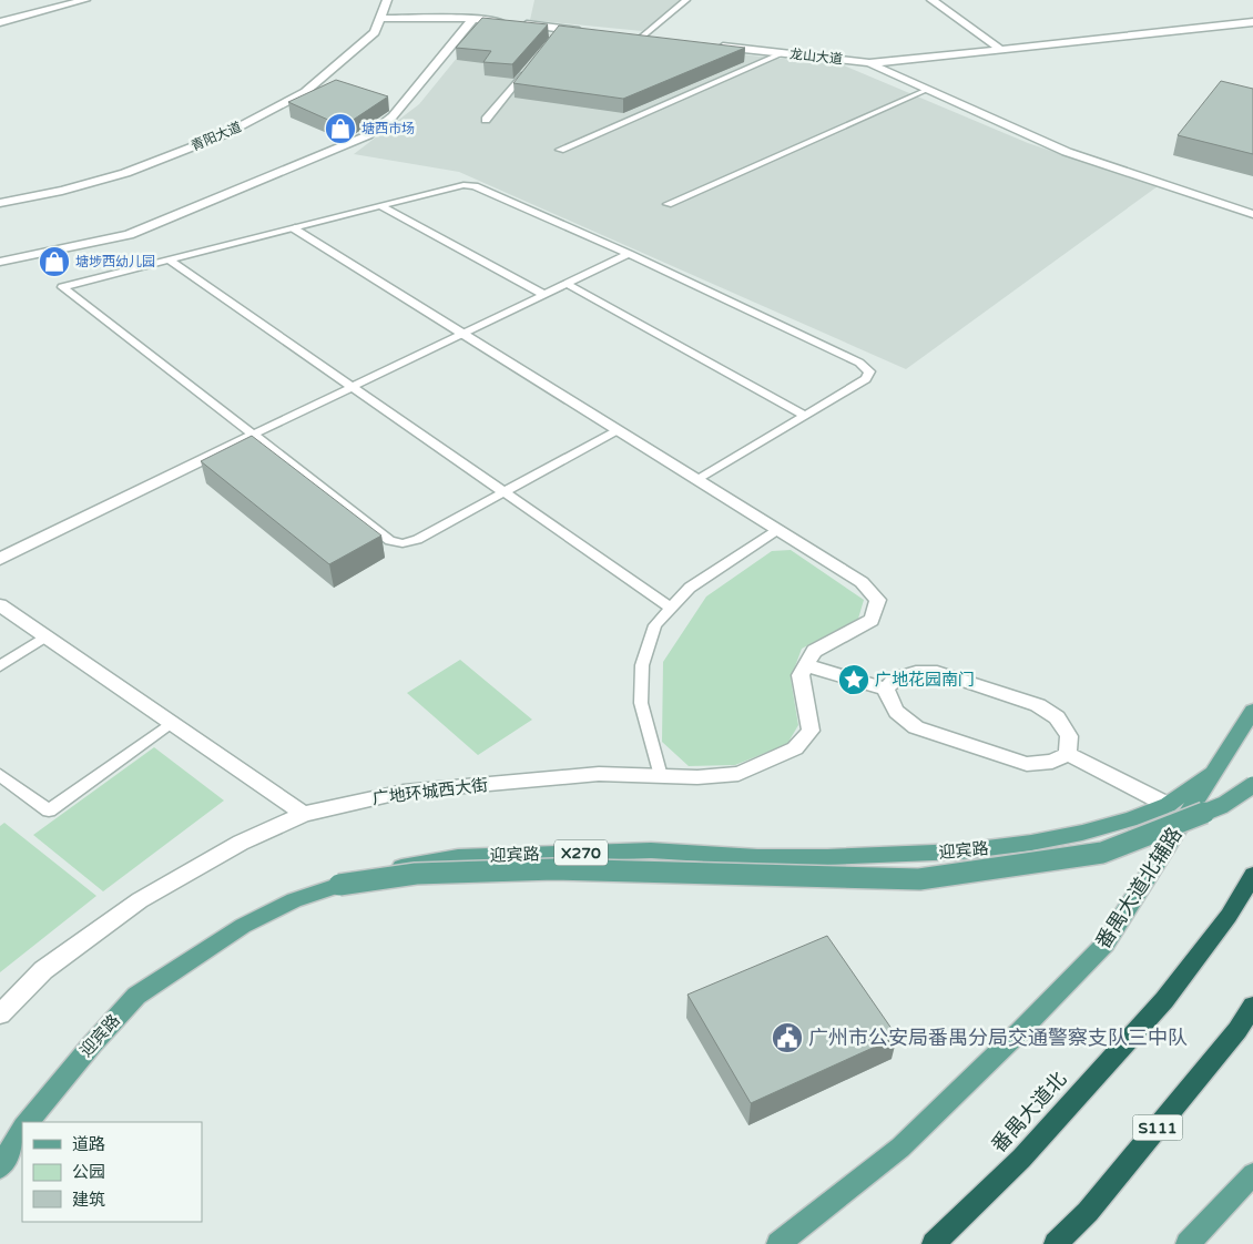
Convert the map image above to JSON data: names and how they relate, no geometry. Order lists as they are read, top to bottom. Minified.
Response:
{"streets":{"highway":["番禺大道北","S111"],"main road":["迎宾路","X270","番禺大道北辅路"],"street":["龙山大道","青阳大道","广地环城西大街"]},"crossings":[["迎宾路","番禺大道北辅路"]],"places":{"shop":["塘西市场","塘埗西幼儿园"],"place":["广地花园南门"],"public building":["广州市公安局番禺分局交通警察支队三中队"]},"legend":["道路","公园","建筑"]}
